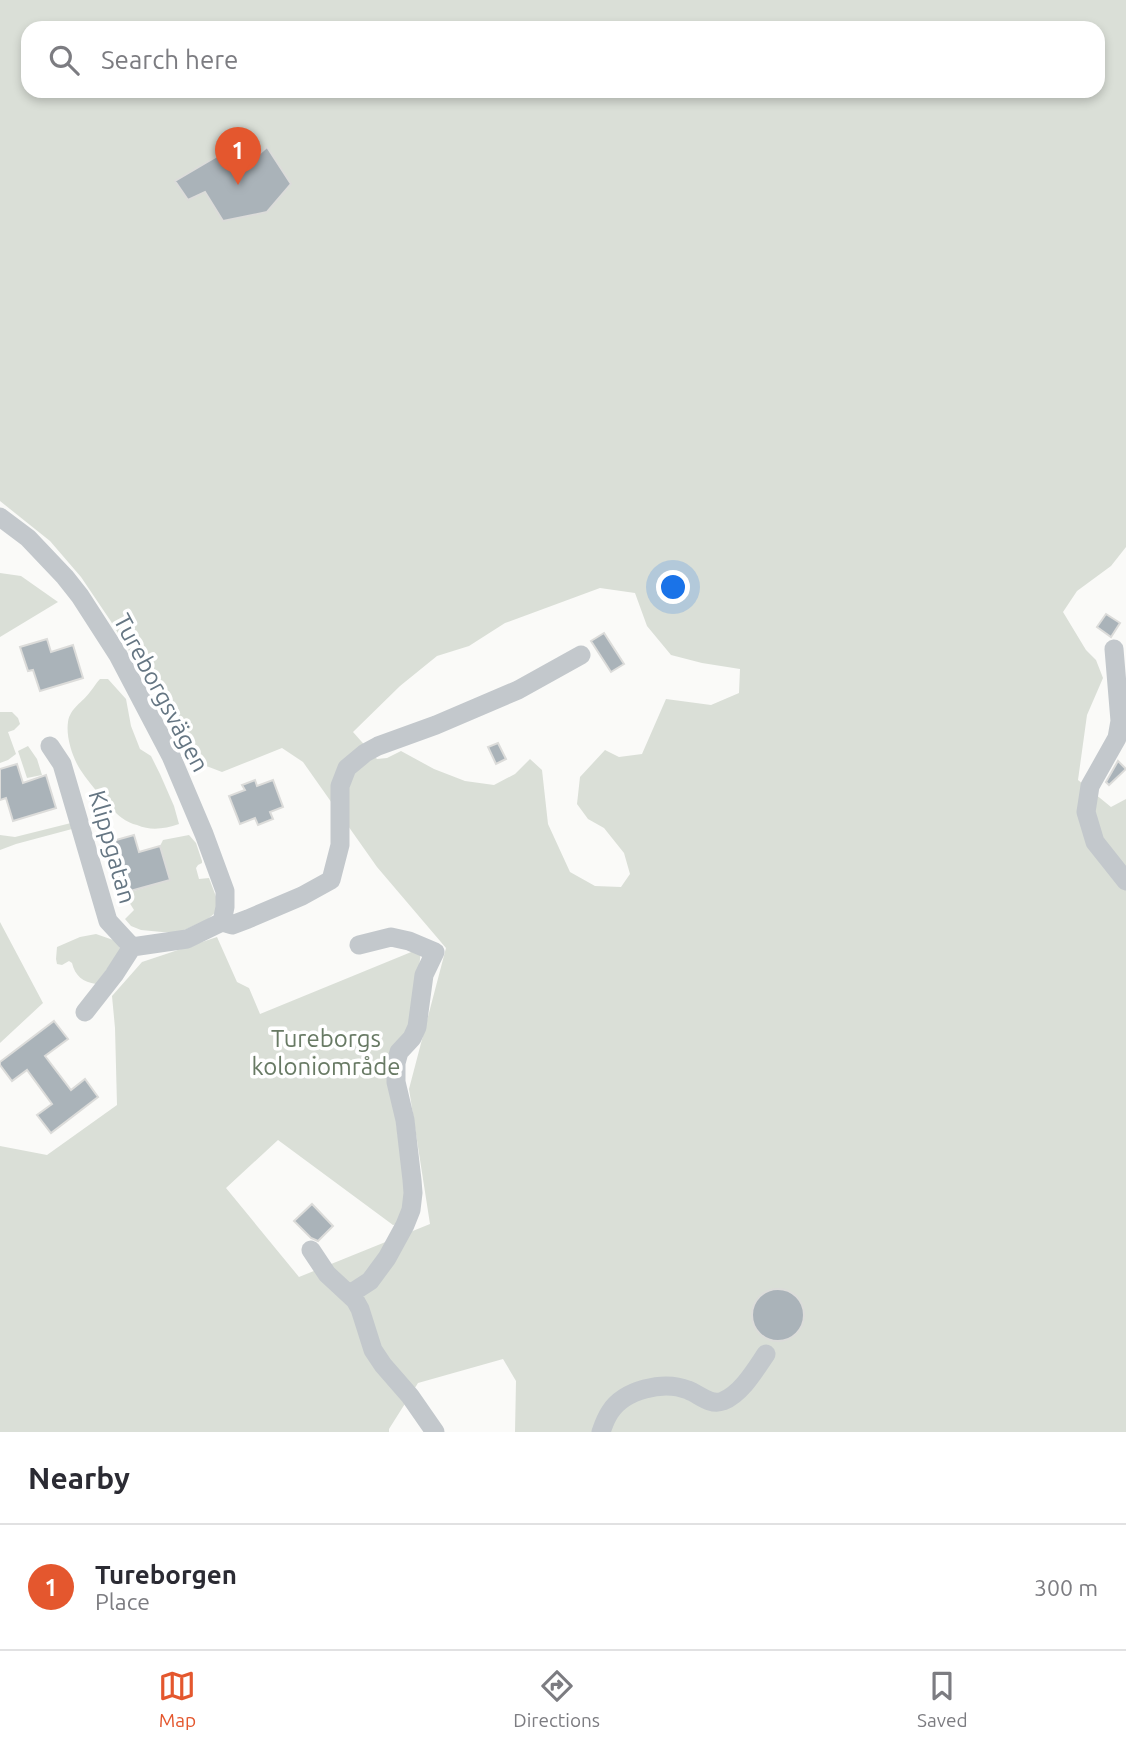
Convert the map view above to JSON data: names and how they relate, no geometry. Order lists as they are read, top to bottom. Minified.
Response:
{"streets":{"street":["Tureborgsvägen","Klippgatan"]},"parks":["Tureborgs koloniområde"],"page":{"search":"Search here","pins":"1","heading":"Nearby","list":[{"mark":"1","name":"Tureborgen","note":"Place","value":"300 m"}],"nav":["Map","Directions","Saved"]}}
